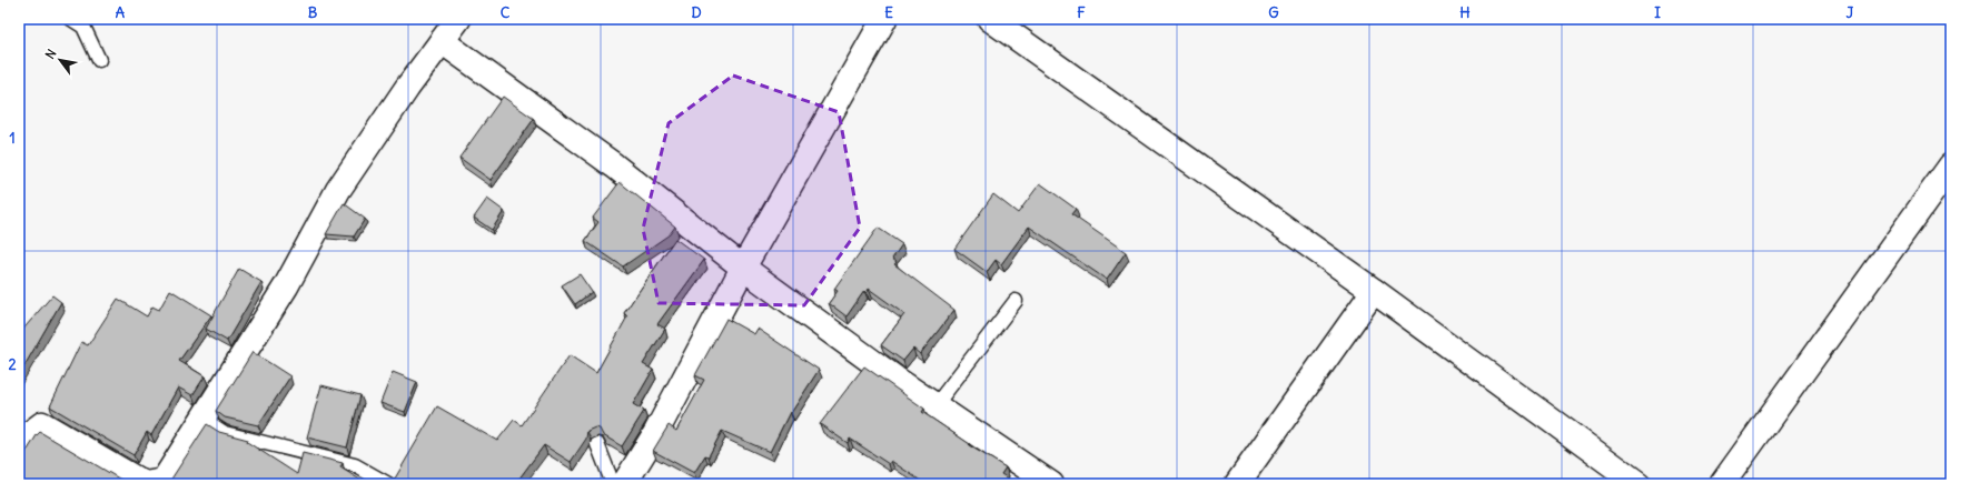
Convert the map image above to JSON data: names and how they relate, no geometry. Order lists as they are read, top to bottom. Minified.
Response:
{"north":"top left","grid":{"columns":["A","B","C","D","E","F","G","H","I","J"],"rows":["1","2"]}}
